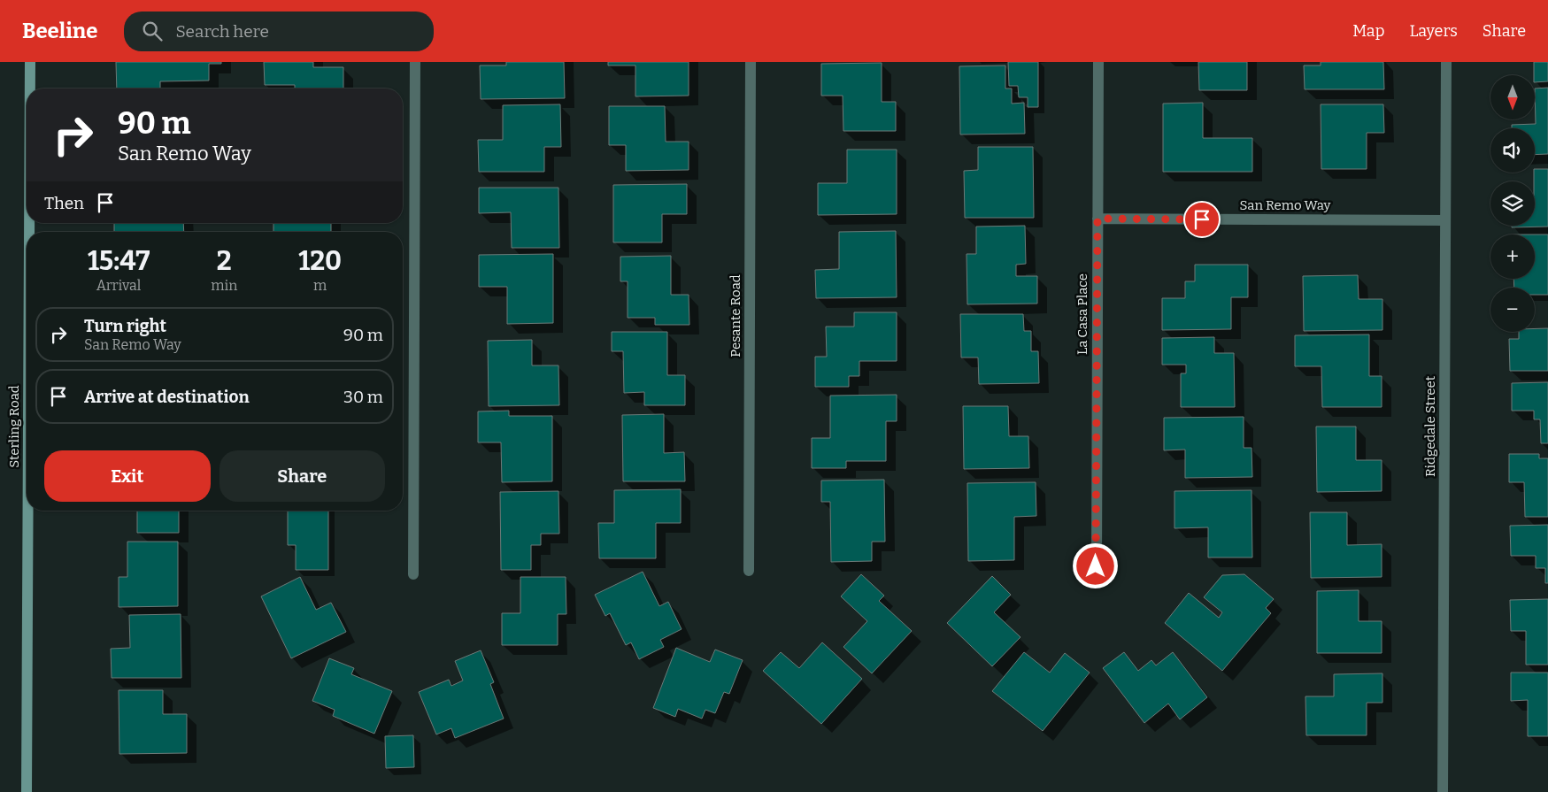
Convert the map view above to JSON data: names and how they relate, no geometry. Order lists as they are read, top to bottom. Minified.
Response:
{"streets":{"street":["San Remo Way","La Casa Place","Pesante Road","Sterling Road","Ridgedale Street"]},"crossings":[["San Remo Way","La Casa Place"],["San Remo Way","Ridgedale Street"]],"north":"bottom","page":{"header":"Beeline","search":"Search here","nav":["Map","Layers","Share"],"map_buttons":["+","−"],"turn":["90 m","San Remo Way"],"then":"Then","eta":["15:47","Arrival","2","min","120","m"],"list":[{"name":"Turn right","note":"San Remo Way","value":"90 m"},{"name":"Arrive at destination","value":"30 m"}],"buttons":["Exit","Share"]}}
